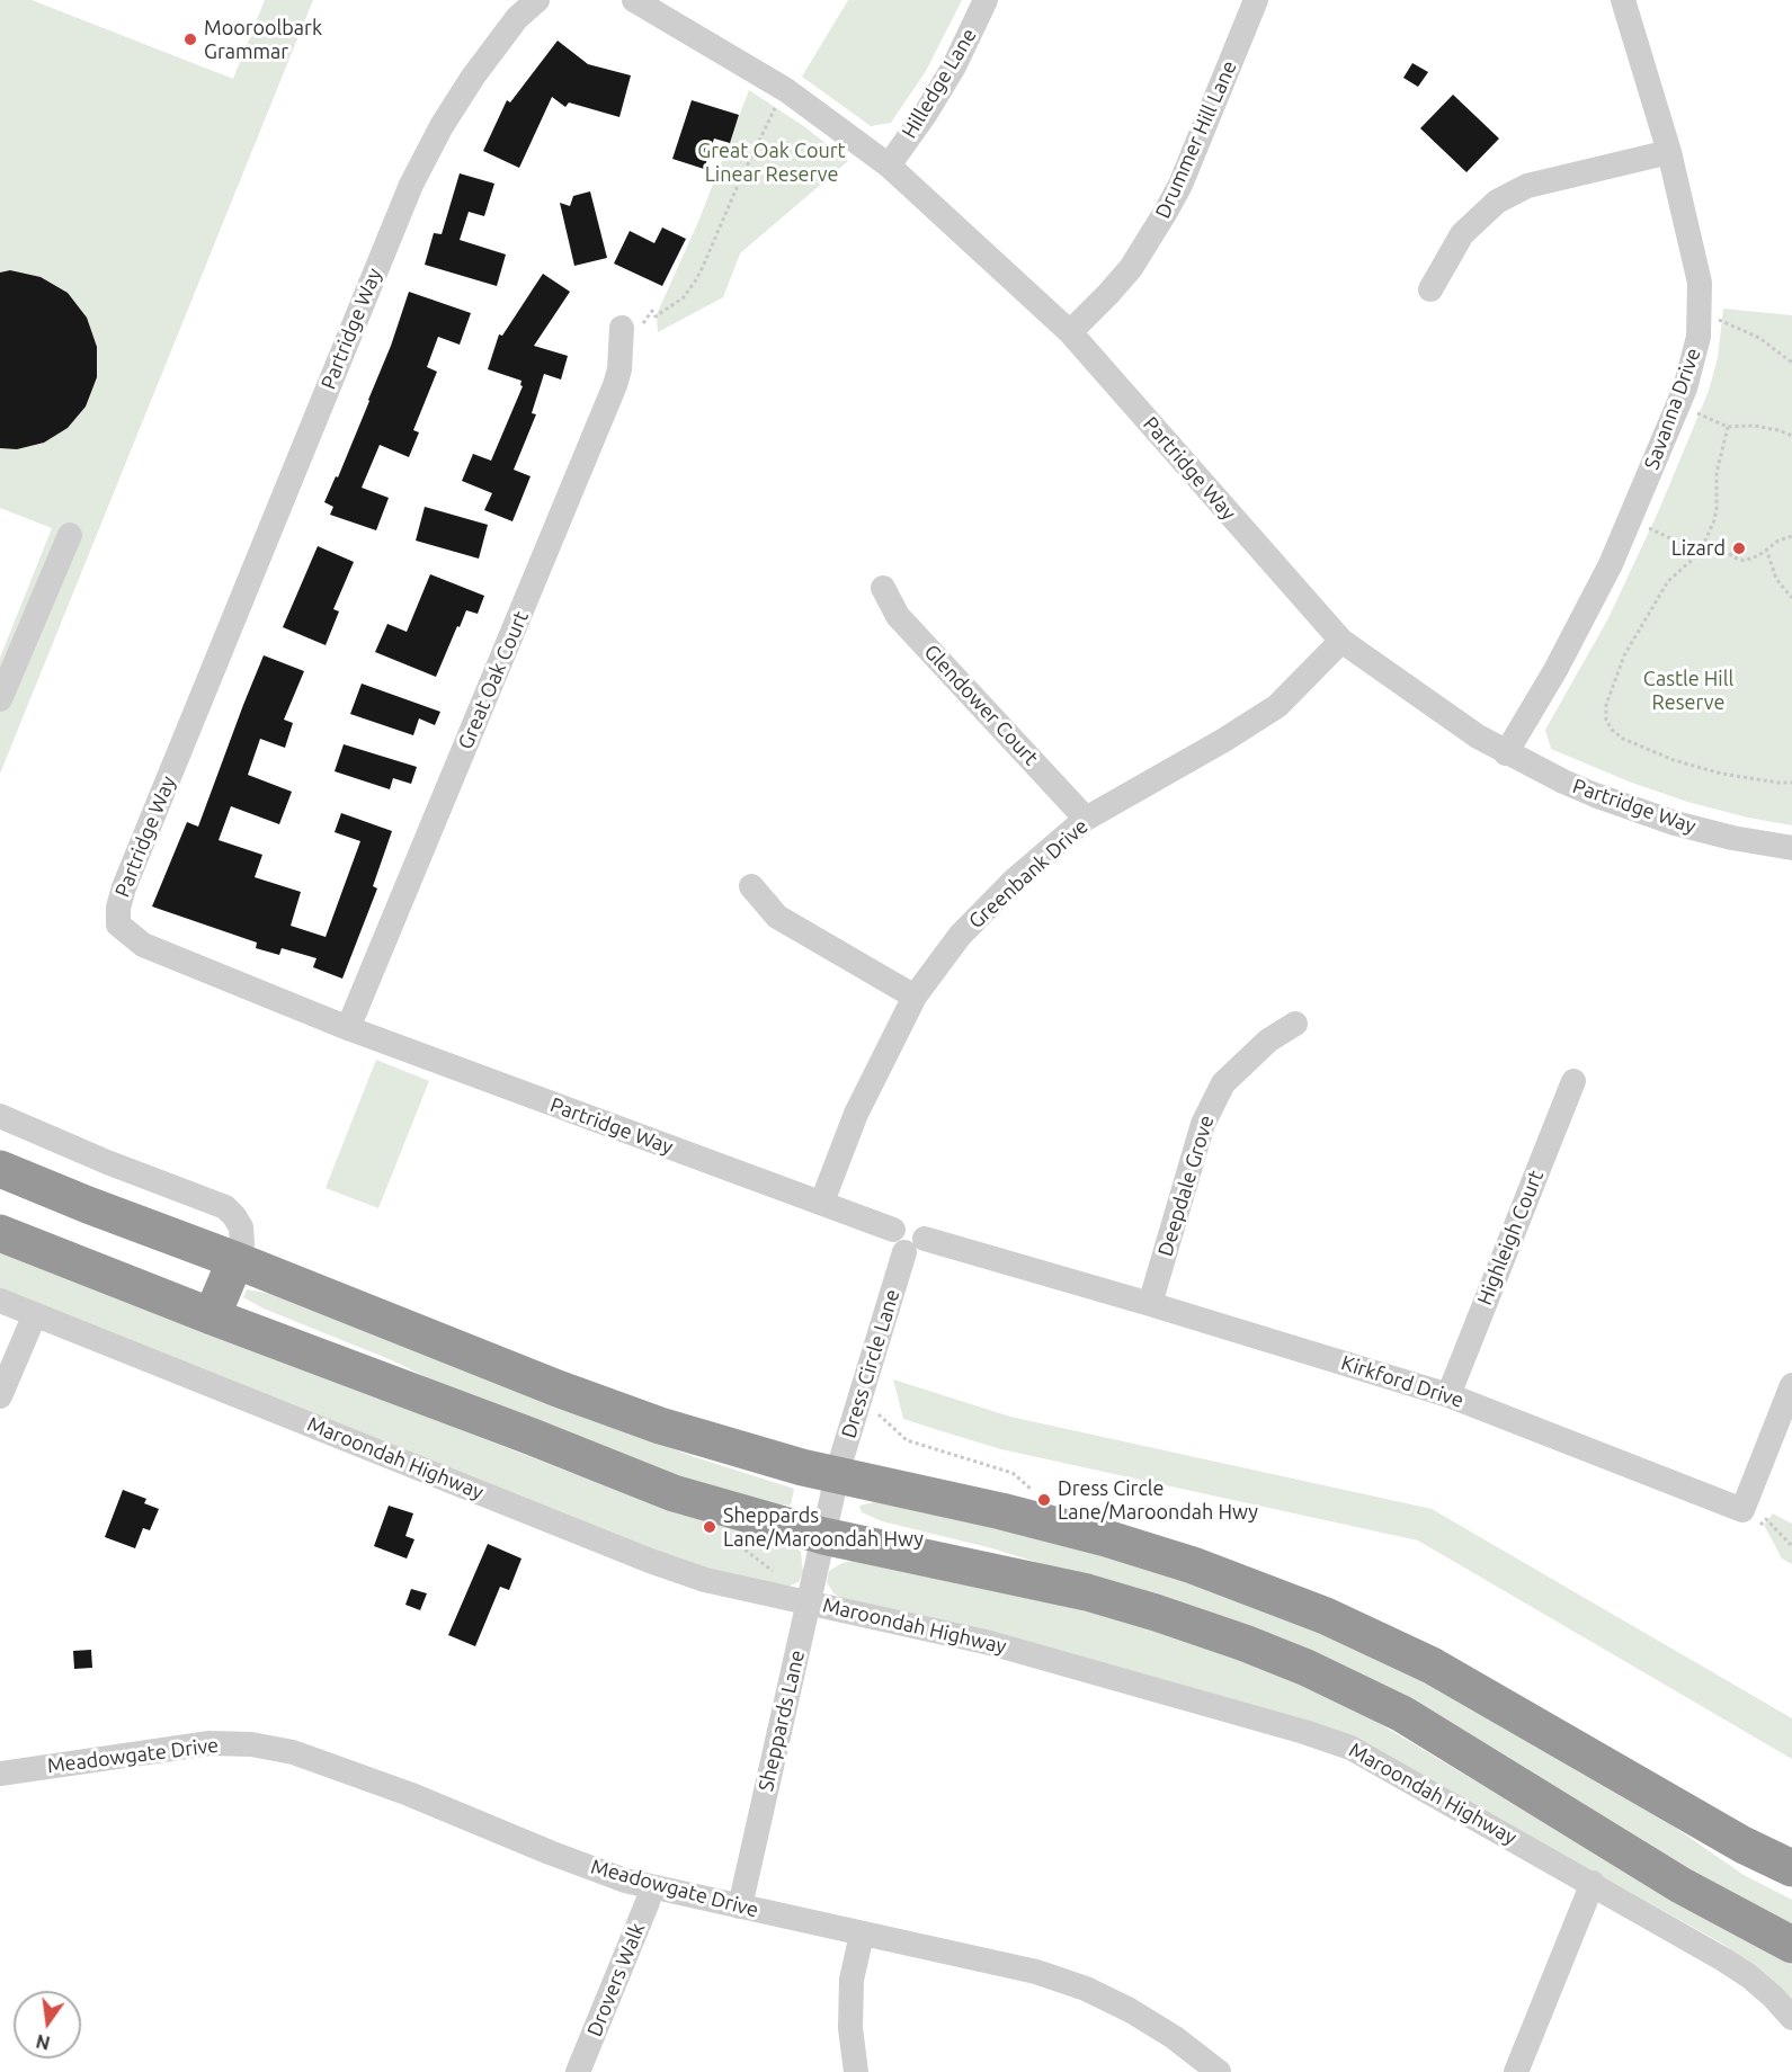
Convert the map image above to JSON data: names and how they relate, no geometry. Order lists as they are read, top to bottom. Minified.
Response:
{"streets":{"street":["Hilledge Lane","Drummer Hill Lane","Partridge Way","Savanna Drive","Great Oak Court","Glendower Court","Greenbank Drive","Deepdale Grove","Highleigh Court","Dress Circle Lane","Kirkford Drive","Maroondah Highway","Sheppards Lane","Meadowgate Drive","Drovers Walk"]},"crossings":[["Hilledge Lane","Partridge Way"],["Drummer Hill Lane","Partridge Way"],["Partridge Way","Savanna Drive"],["Partridge Way","Great Oak Court"],["Partridge Way","Greenbank Drive"],["Partridge Way","Dress Circle Lane"],["Partridge Way","Kirkford Drive"],["Glendower Court","Greenbank Drive"],["Deepdale Grove","Kirkford Drive"],["Highleigh Court","Kirkford Drive"],["Dress Circle Lane","Kirkford Drive"],["Dress Circle Lane","Sheppards Lane"],["Maroondah Highway","Sheppards Lane"],["Sheppards Lane","Meadowgate Drive"],["Meadowgate Drive","Drovers Walk"]],"parks":["Great Oak Court Linear Reserve","Castle Hill Reserve"],"places":["Mooroolbark Grammar","Lizard","Dress Circle Lane/Maroondah Hwy","Sheppards Lane/Maroondah Hwy"],"north":"bottom"}
